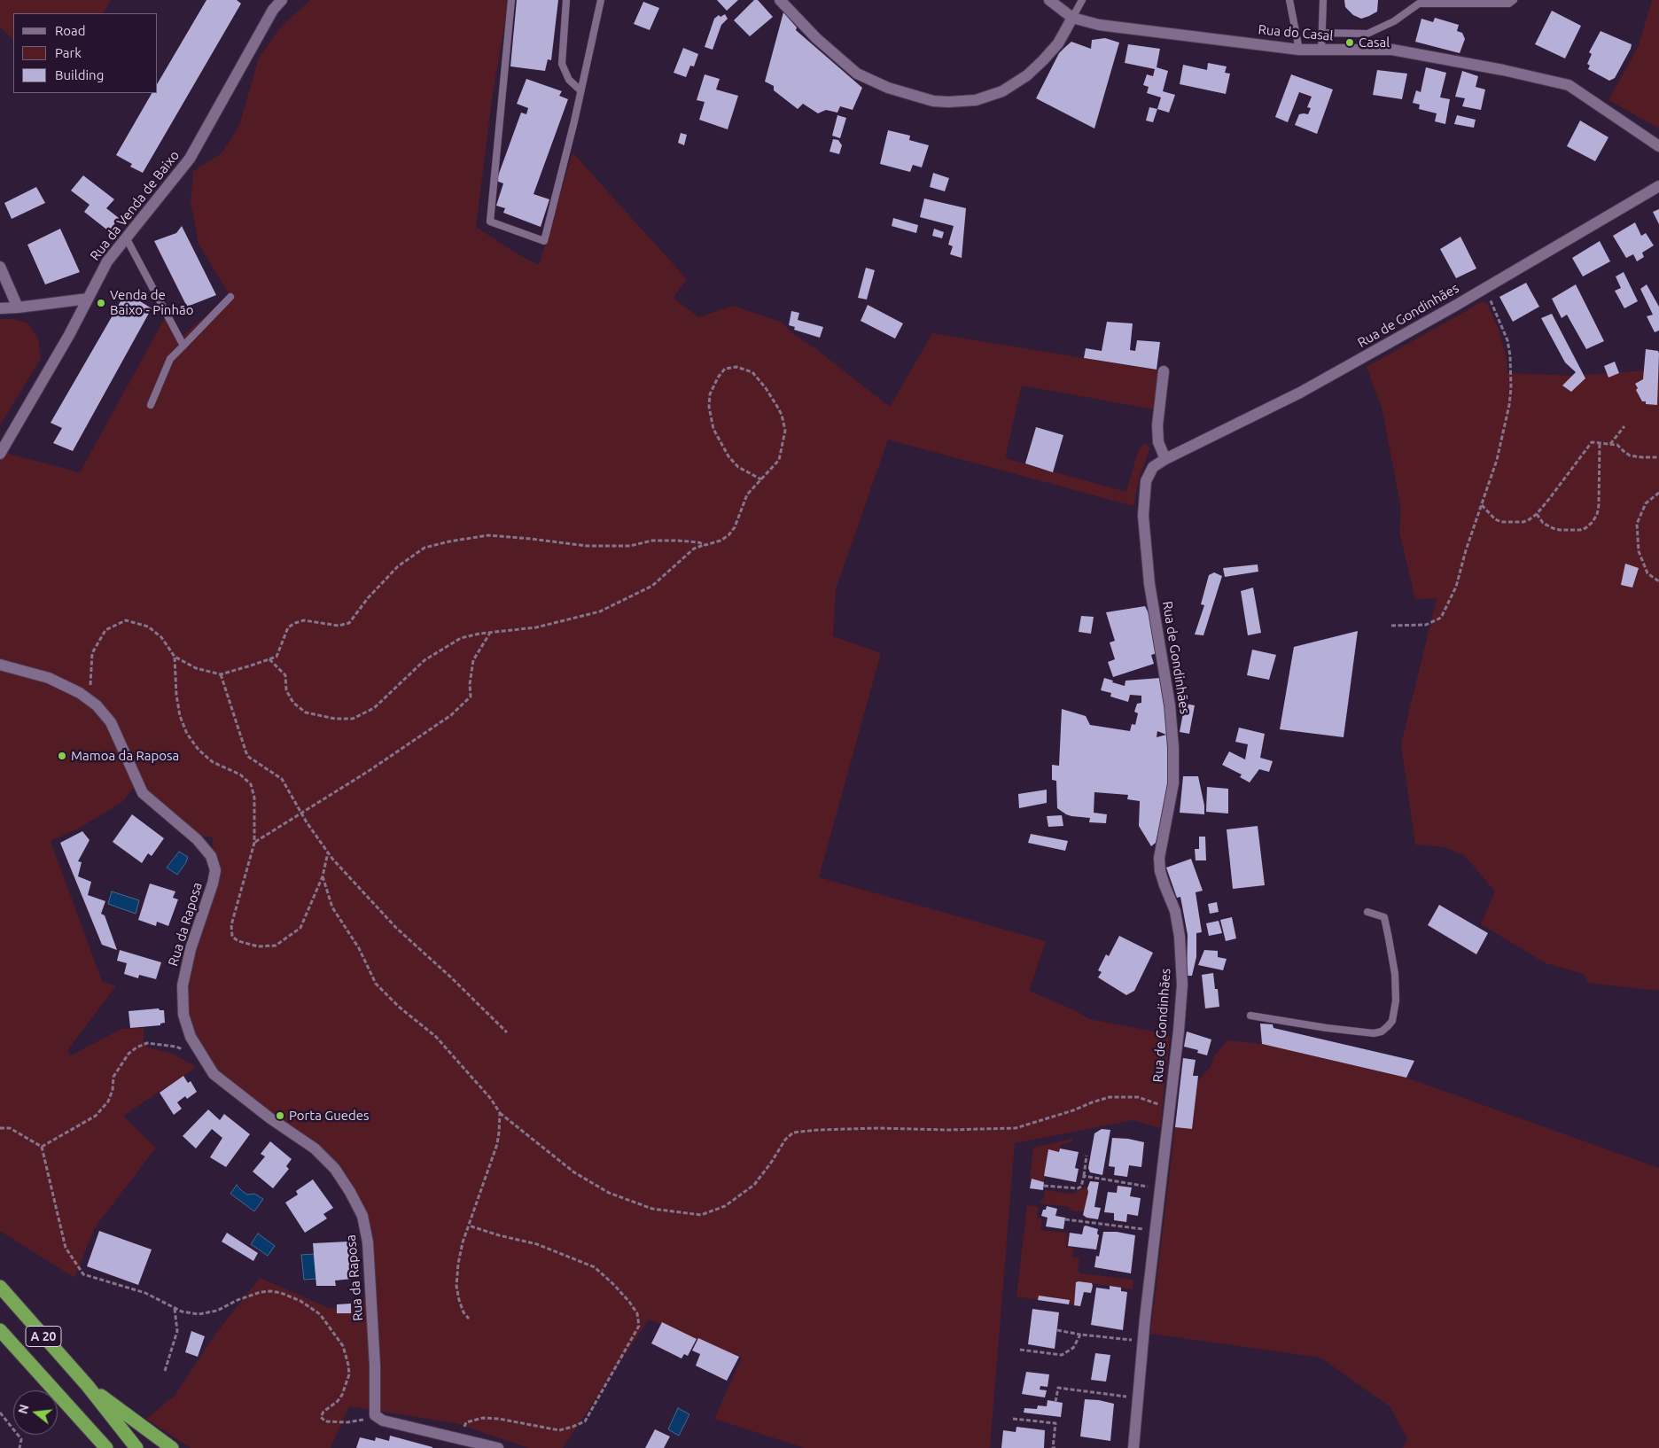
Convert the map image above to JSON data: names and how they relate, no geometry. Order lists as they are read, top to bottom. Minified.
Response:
{"streets":{"highway":["A 20"],"street":["Rua do Casal","Rua da Venda de Baixo","Rua de Gondinhães","Rua da Raposa"]},"places":["Casal","Venda de Baixo - Pinhão","Mamoa da Raposa","Porta Guedes"],"legend":["Road","Park","Building"],"north":"left"}
